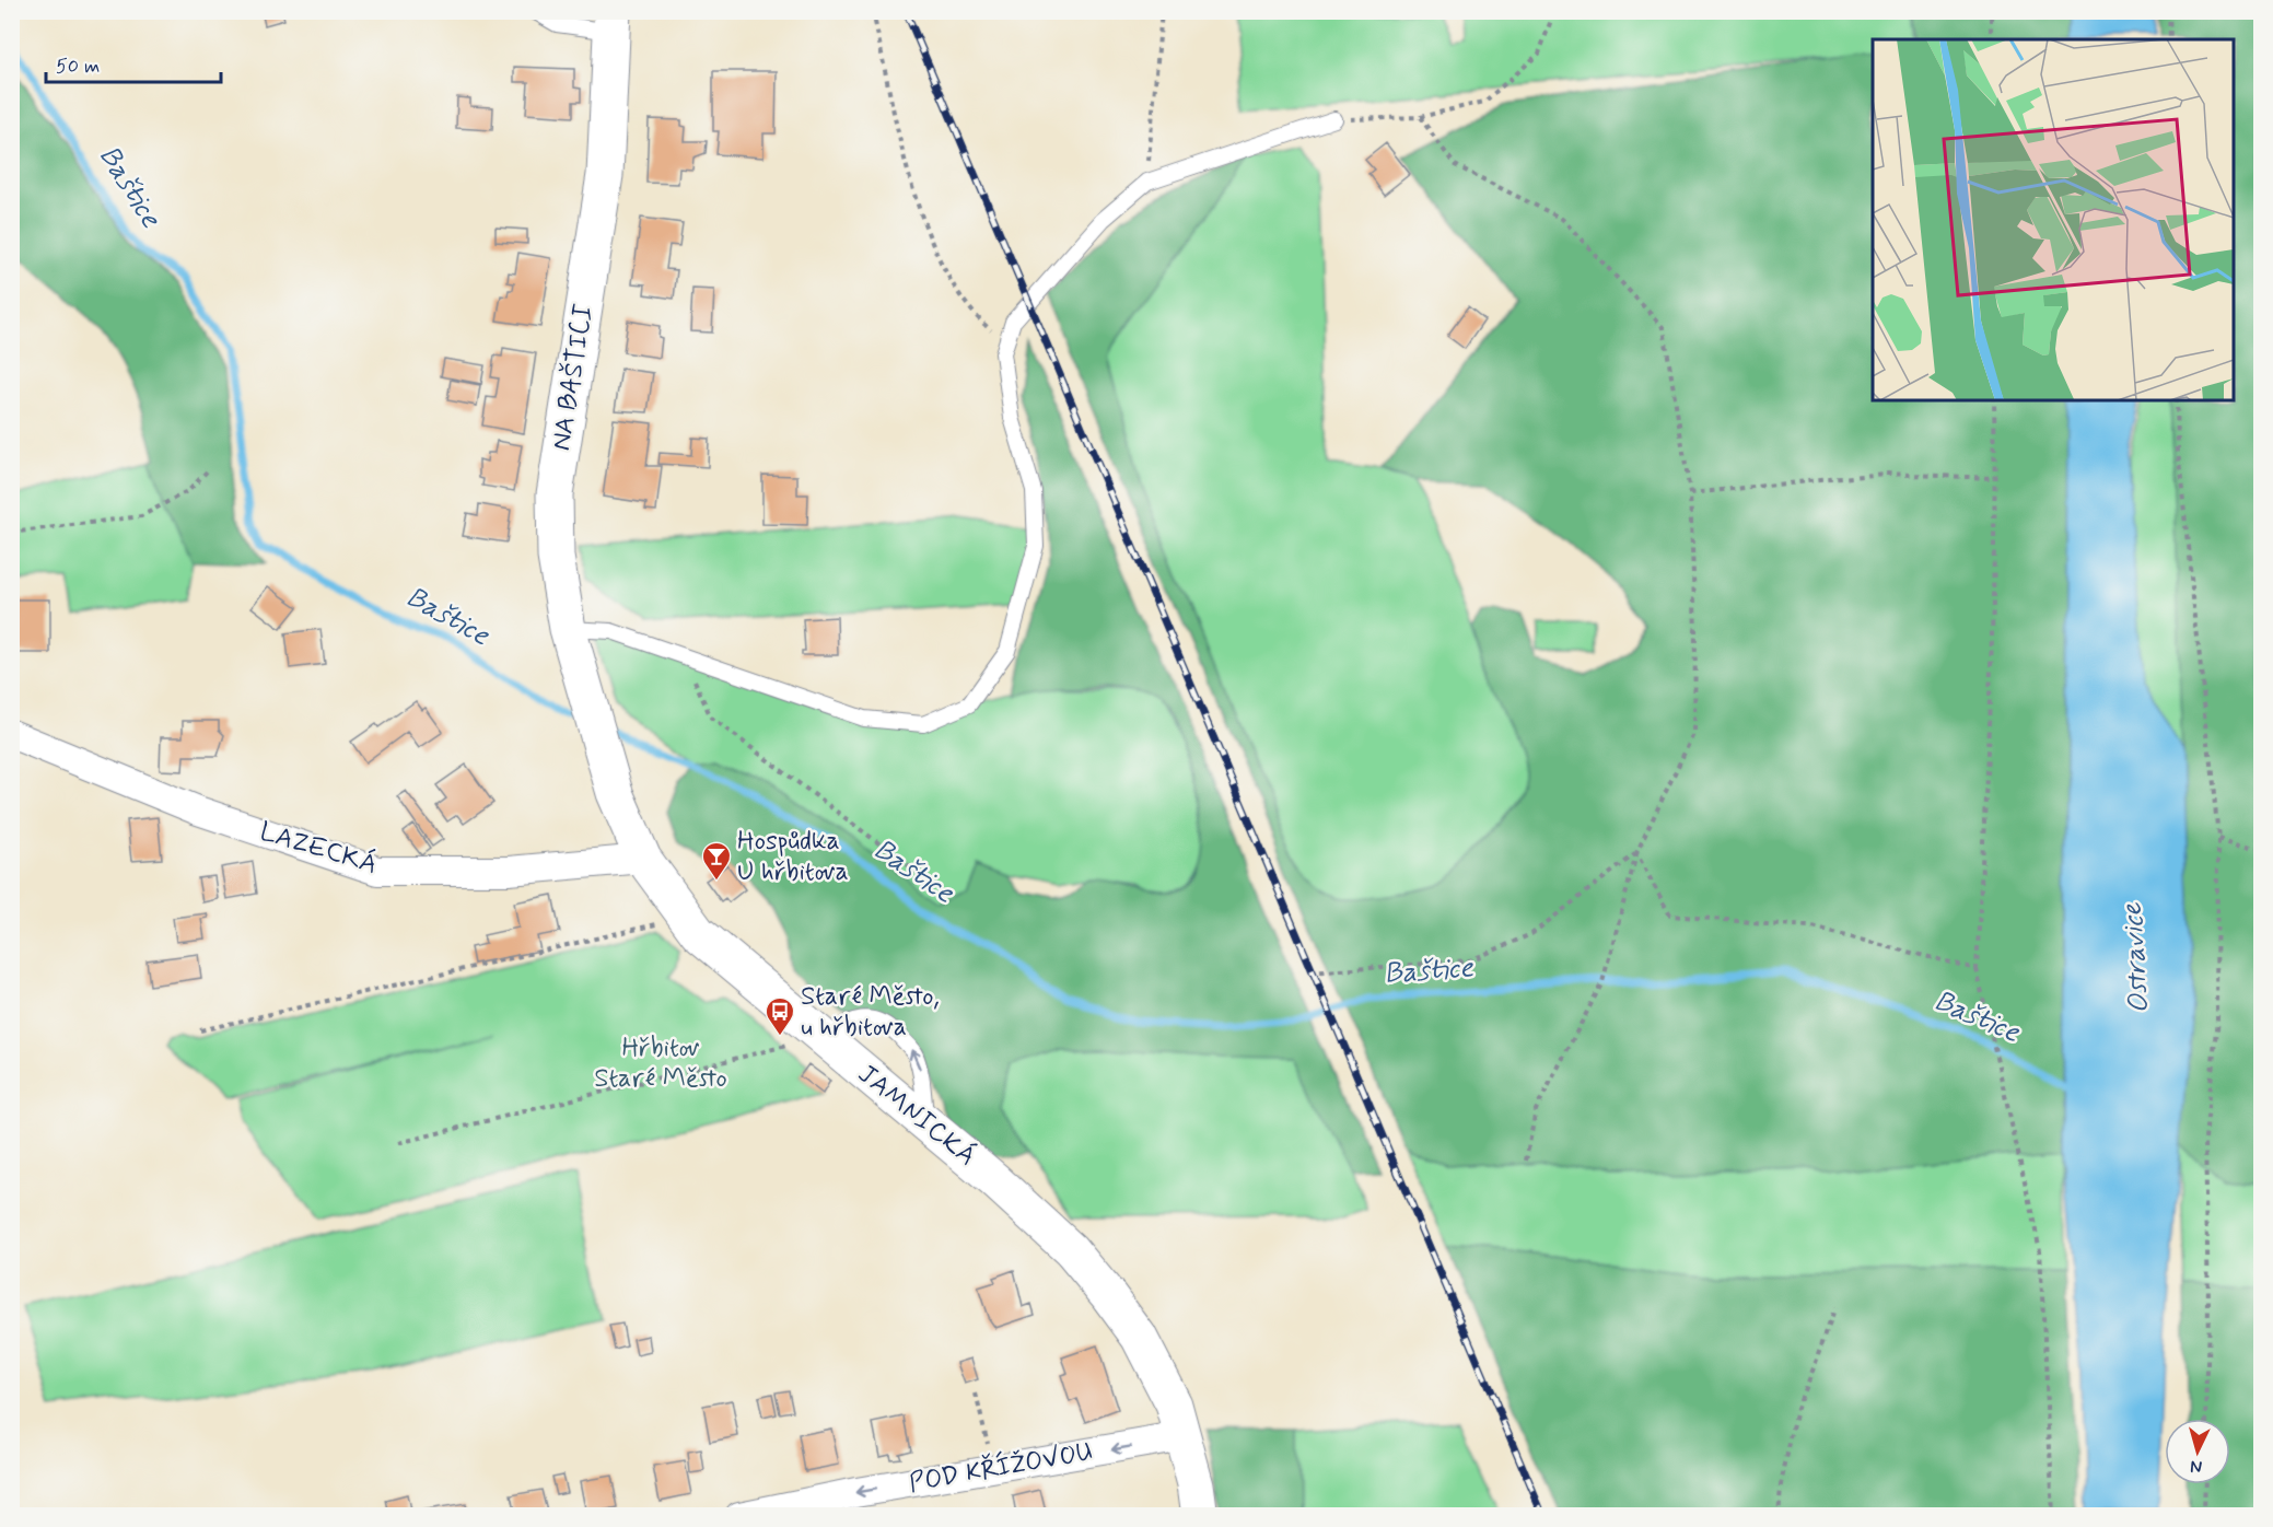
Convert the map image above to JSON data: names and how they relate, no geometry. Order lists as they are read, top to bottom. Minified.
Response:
{"streets":{"main road":["NA BAŠTICI","JAMNICKÁ"],"street":["LAZECKÁ","POD KŘÍŽOVOU"]},"crossings":[["NA BAŠTICI","JAMNICKÁ"],["LAZECKÁ","JAMNICKÁ"],["JAMNICKÁ","POD KŘÍŽOVOU"]],"one_way":["POD KŘÍŽOVOU"],"water":["Baštice","Ostravice"],"parks":["Hřbitov Staré Město"],"places":{"bar":["Hospůdka U hřbitova"],"bus stop":["Staré Město, u hřbitova"]},"scale_bar":"50 m","north":"bottom"}
